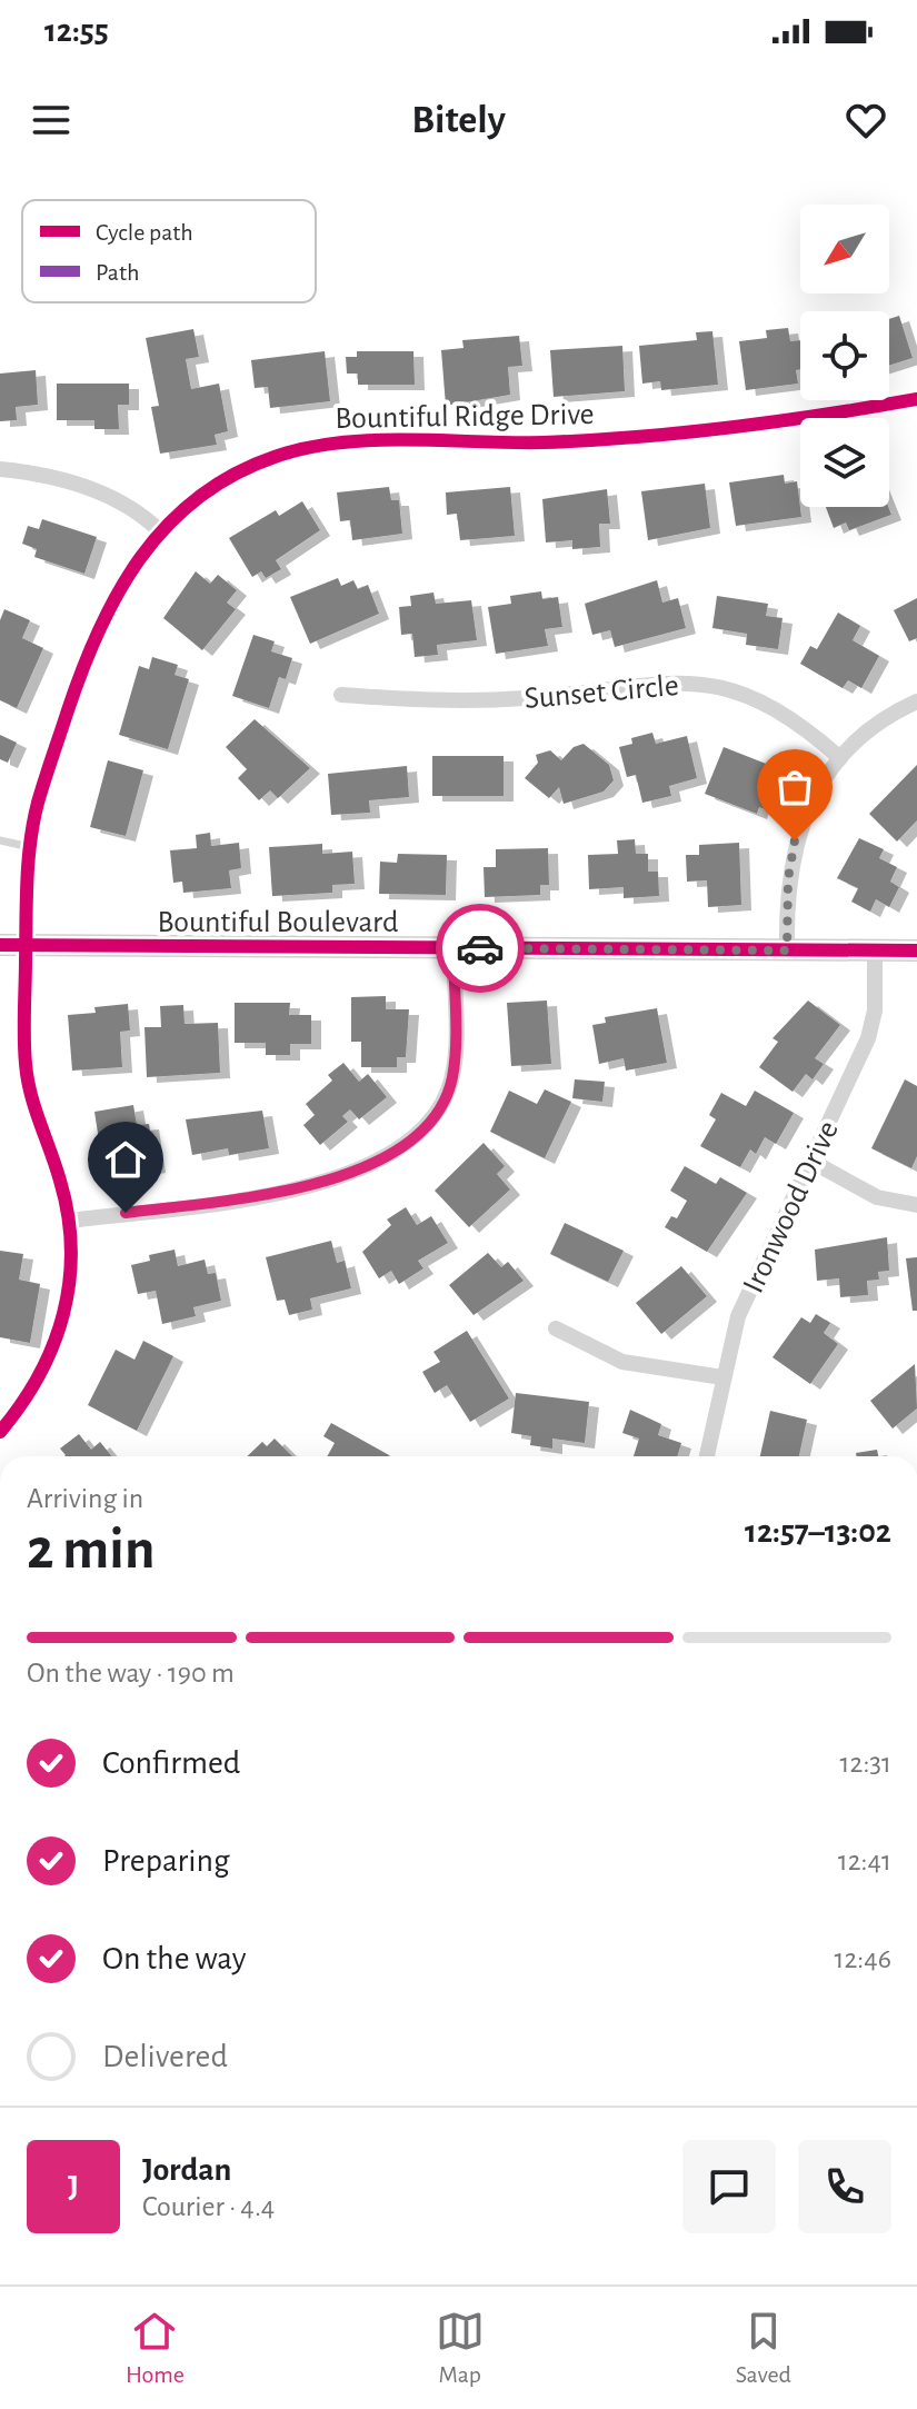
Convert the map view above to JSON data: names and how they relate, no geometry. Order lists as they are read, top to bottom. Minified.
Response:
{"streets":{"main road":["Bountiful Boulevard"],"street":["Bountiful Ridge Drive","Sunset Circle","Ironwood Drive"]},"crossings":[["Bountiful Ridge Drive","Bountiful Boulevard"],["Bountiful Boulevard","Ironwood Drive"]],"legend":["Cycle path","Path"],"north":"bottom left","page":{"status":"12:55","header":"Bitely","heading":["2 min","Arriving in","12:57–13:02"],"panel":["Jordan","Courier · 4.4"],"bar":"On the way · 190 m","list":[["Confirmed","12:31"],["Preparing","12:41"],["On the way","12:46"],"Delivered"],"round":"J","tabs":["Home","Map","Saved"]}}
